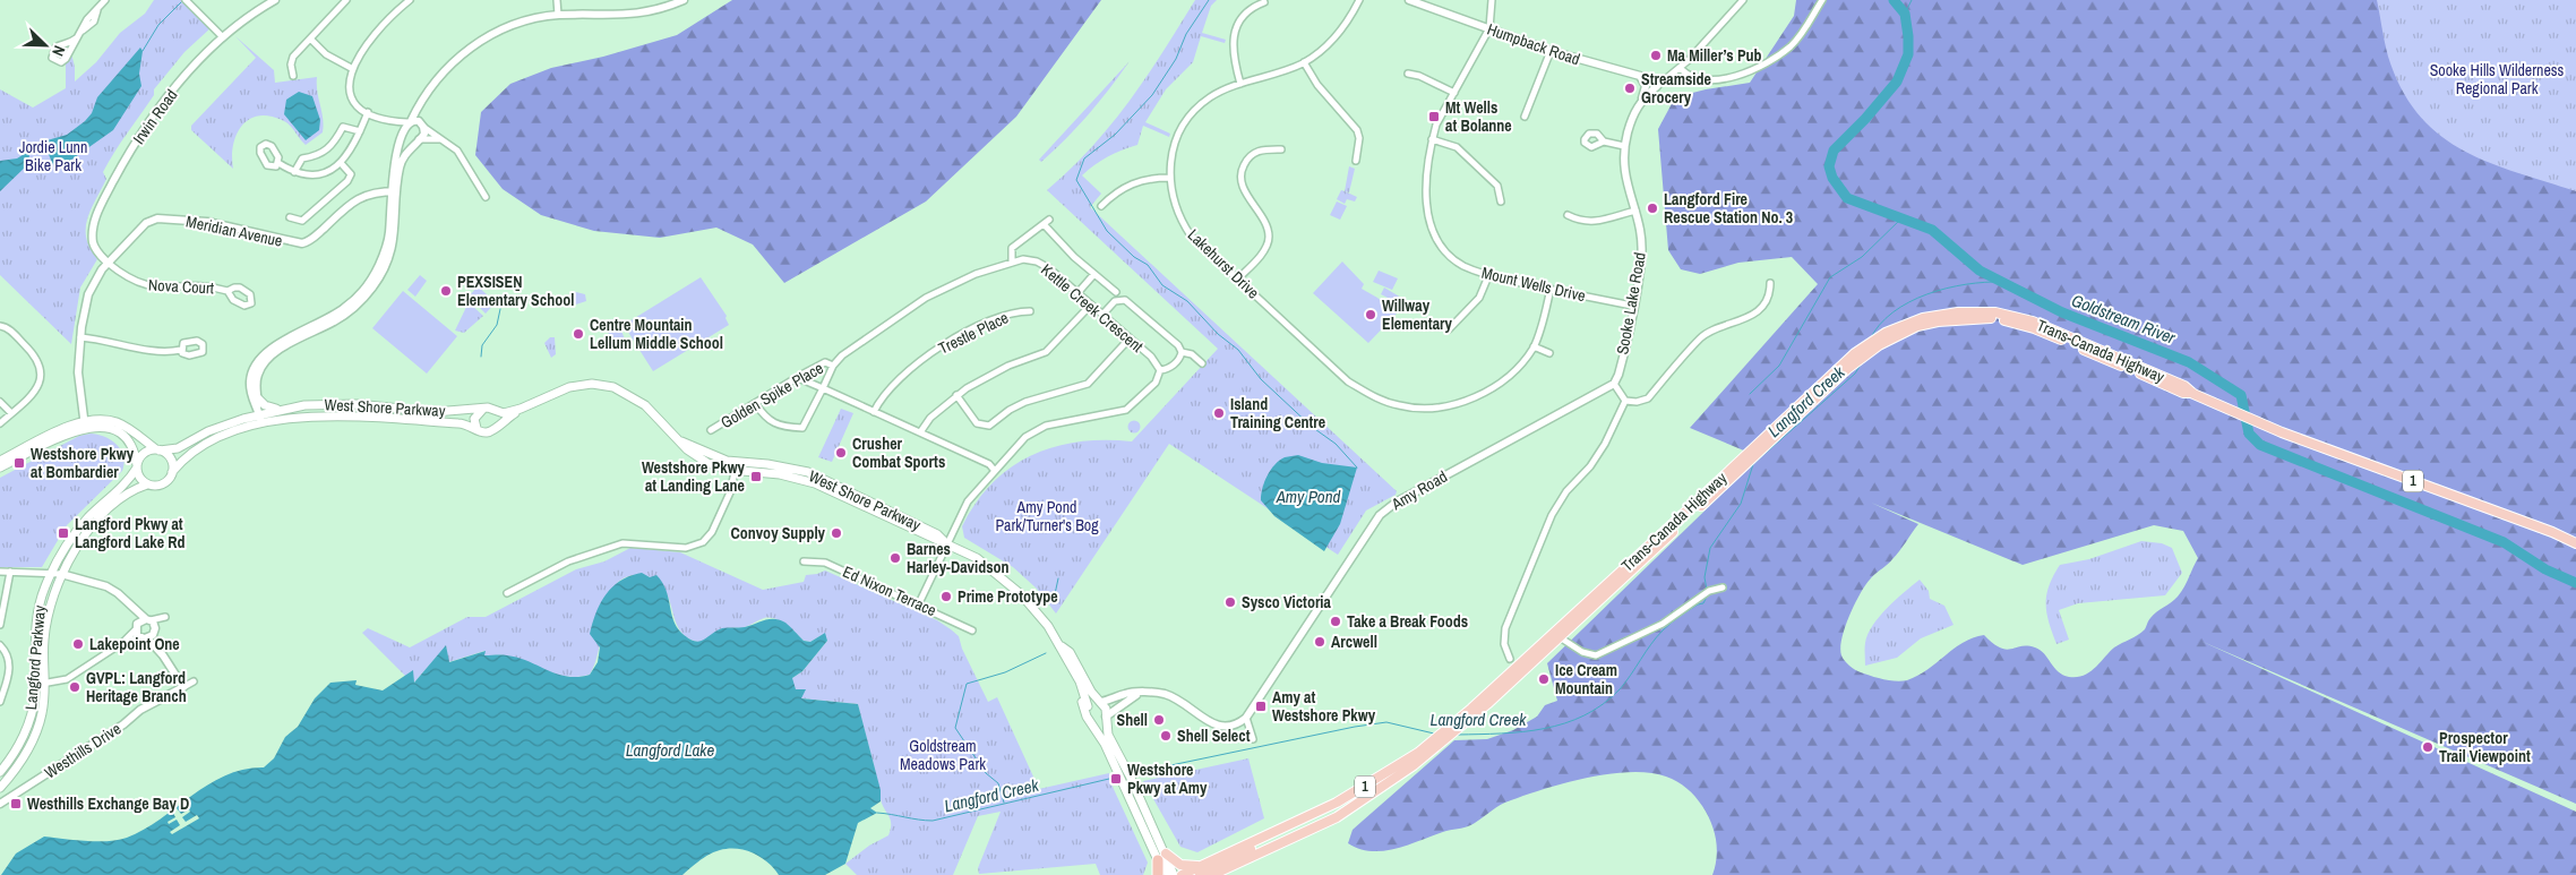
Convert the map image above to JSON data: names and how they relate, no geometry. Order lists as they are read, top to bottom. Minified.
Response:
{"streets":{"highway":["Trans-Canada Highway","1"],"main road":["West Shore Parkway","Langford Parkway"],"street":["Humpback Road","Irwin Road","Meridian Avenue","Lakehurst Drive","Mount Wells Drive","Nova Court","Sooke Lake Road","Kettle Creek Crescent","Trestle Place","Golden Spike Place","Amy Road","Ed Nixon Terrace","Westhills Drive"]},"crossings":[["Humpback Road","Mount Wells Drive"],["Humpback Road","Sooke Lake Road"],["Irwin Road","Meridian Avenue"],["Irwin Road","Nova Court"],["Meridian Avenue","Nova Court"],["Lakehurst Drive","Mount Wells Drive"],["Mount Wells Drive","Sooke Lake Road"],["Sooke Lake Road","Amy Road"],["Kettle Creek Crescent","Golden Spike Place"],["West Shore Parkway","Langford Parkway"]],"water":["Goldstream River","Langford Creek","Amy Pond","Langford Lake"],"parks":["Sooke Hills Wilderness Regional Park","Jordie Lunn Bike Park","Amy Pond Park/Turner's Bog","Goldstream Meadows Park"],"places":{"other":["Ma Miller’s Pub","Streamside Grocery","Langford Fire Rescue Station No. 3","PEXSISEṈ Elementary School","Willway Elementary","Centre Mountain Lellum Middle School","Island Training Centre","Crusher Combat Sports","Convoy Supply","Barnes Harley-Davidson","Prime Prototype","Sysco Victoria","Take a Break Foods","Arcwell","Lakepoint One","Ice Cream Mountain","GVPL: Langford Heritage Branch","Shell","Shell Select","Prospector Trail Viewpoint"],"transit":["Mt Wells at Bolanne","Westshore Pkwy at Bombardier","Westshore Pkwy at Landing Lane","Langford Pkwy at Langford Lake Rd","Amy at Westshore Pkwy","Westshore Pkwy at Amy","Westhills Exchange Bay D"]},"north":"bottom right"}
